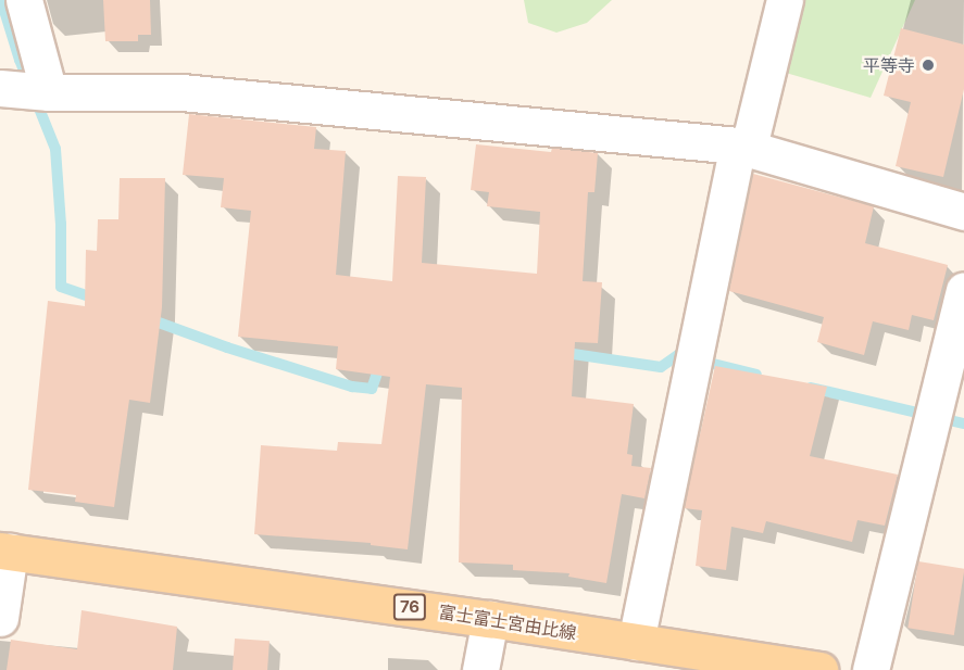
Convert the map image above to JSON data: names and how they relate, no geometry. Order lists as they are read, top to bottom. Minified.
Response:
{"streets":{"main road":["76","富士富士宮由比線"]},"places":["平等寺"]}
